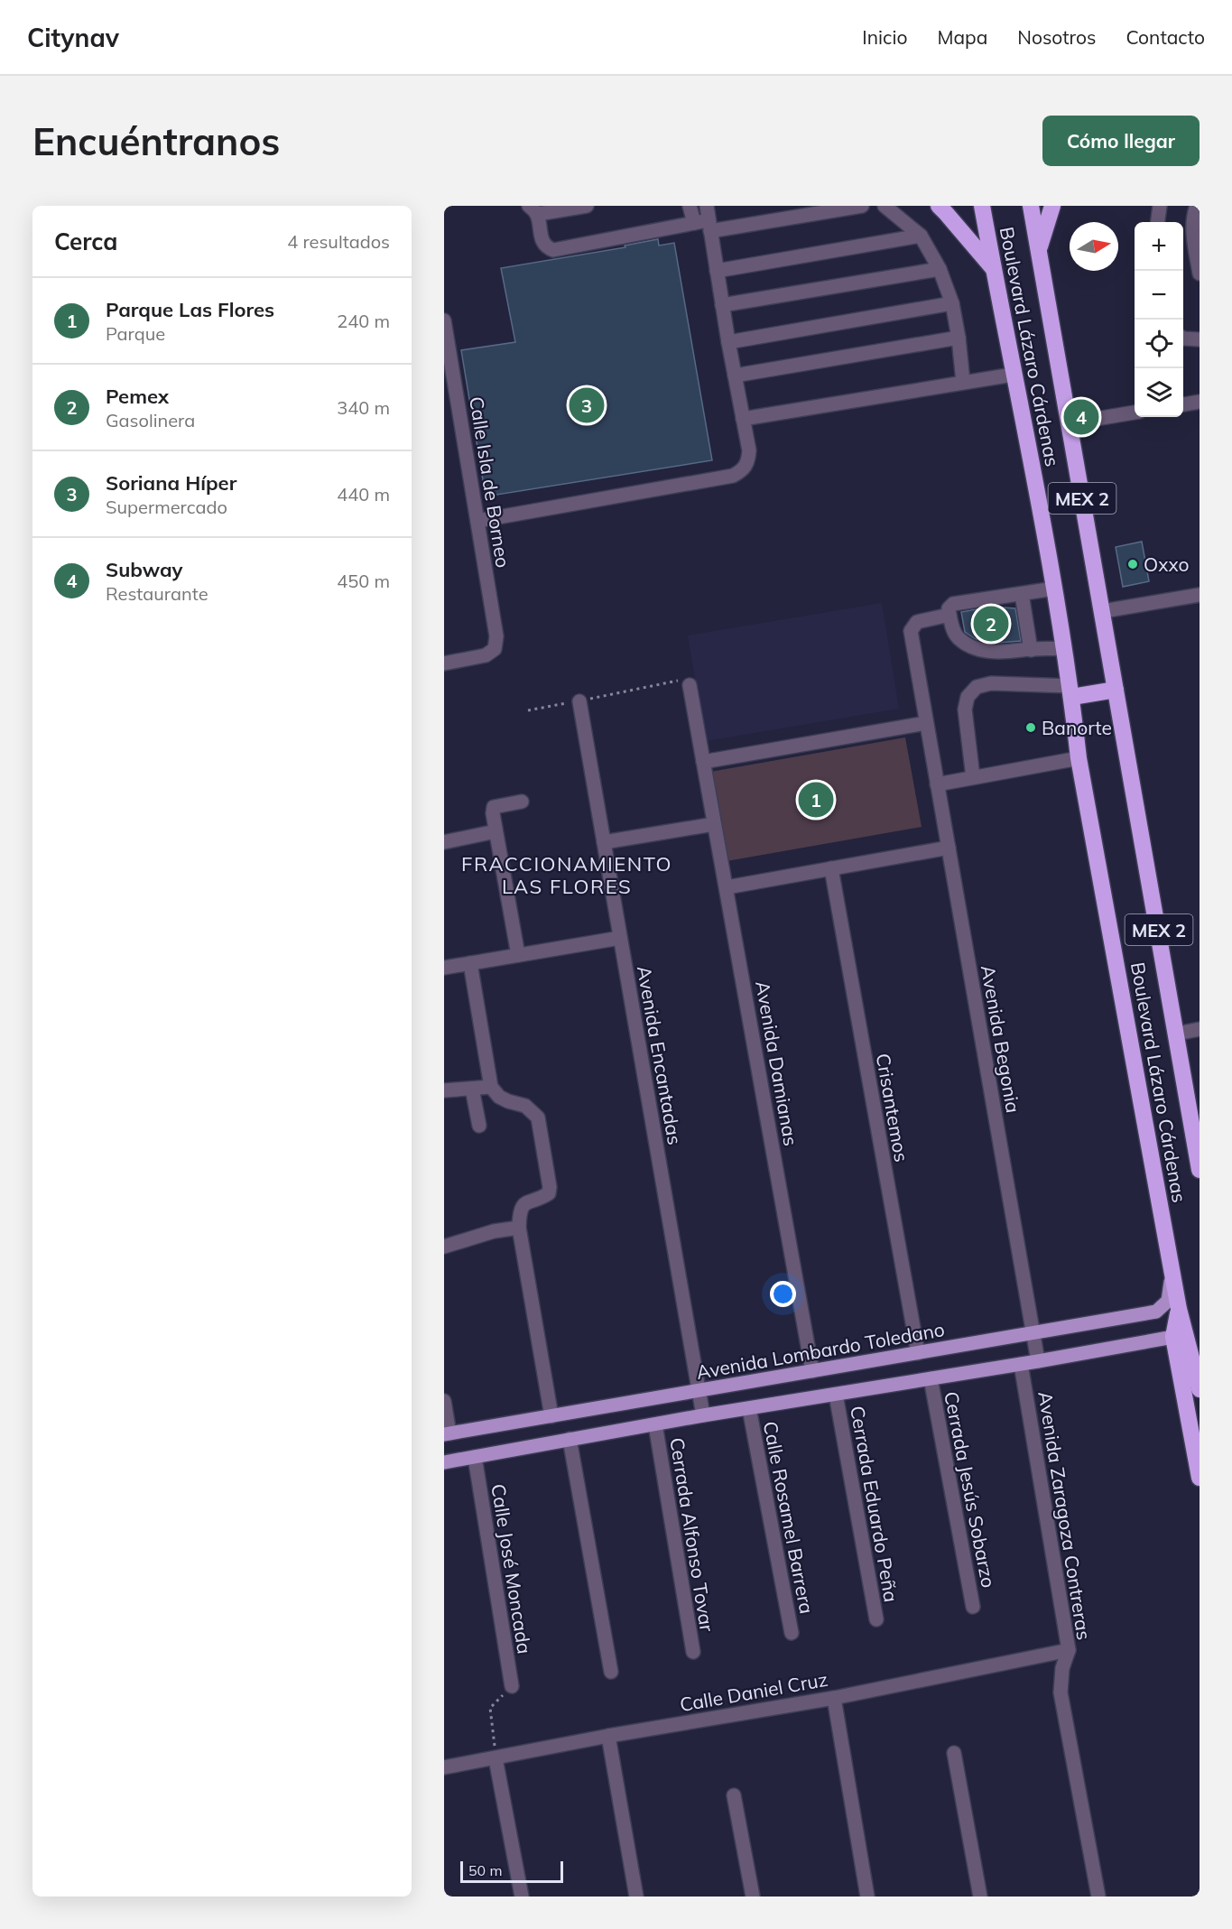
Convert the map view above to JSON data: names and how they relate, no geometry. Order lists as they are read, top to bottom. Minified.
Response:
{"streets":{"highway":["Boulevard Lázaro Cárdenas","MEX 2"],"main road":["Avenida Lombardo Toledano"],"street":["Calle Isla de Borneo","Avenida Begonia","Avenida Encantadas","Avenida Damianas","Crisantemos","Cerrada Jesús Sobarzo","Cerrada Eduardo Peña","Avenida Zaragoza Contreras","Calle Rosamel Barrera","Cerrada Alfonso Tovar","Calle José Moncada","Calle Daniel Cruz"]},"crossings":[["Boulevard Lázaro Cárdenas","Avenida Lombardo Toledano"],["Avenida Begonia","Avenida Lombardo Toledano"],["Avenida Encantadas","Avenida Lombardo Toledano"],["Avenida Damianas","Avenida Lombardo Toledano"],["Crisantemos","Avenida Lombardo Toledano"],["Avenida Zaragoza Contreras","Calle Daniel Cruz"]],"districts":["FRACCIONAMIENTO LAS FLORES"],"places":["Oxxo","Banorte"],"scale_bar":"50 m","north":"right","page":{"header":"Citynav","nav":["Inicio","Mapa","Nosotros","Contacto"],"buttons":"Cómo llegar","title":"Encuéntranos","heading":["Cerca","4 resultados"],"map_buttons":["+","−"],"list":[{"mark":"1","name":"Parque Las Flores","note":"Parque","value":"240 m"},{"mark":"2","name":"Pemex","note":"Gasolinera","value":"340 m"},{"mark":"3","name":"Soriana Híper","note":"Supermercado","value":"440 m"},{"mark":"4","name":"Subway","note":"Restaurante","value":"450 m"}],"pins":["3","4","2","1"],"scale":"50 m"}}
